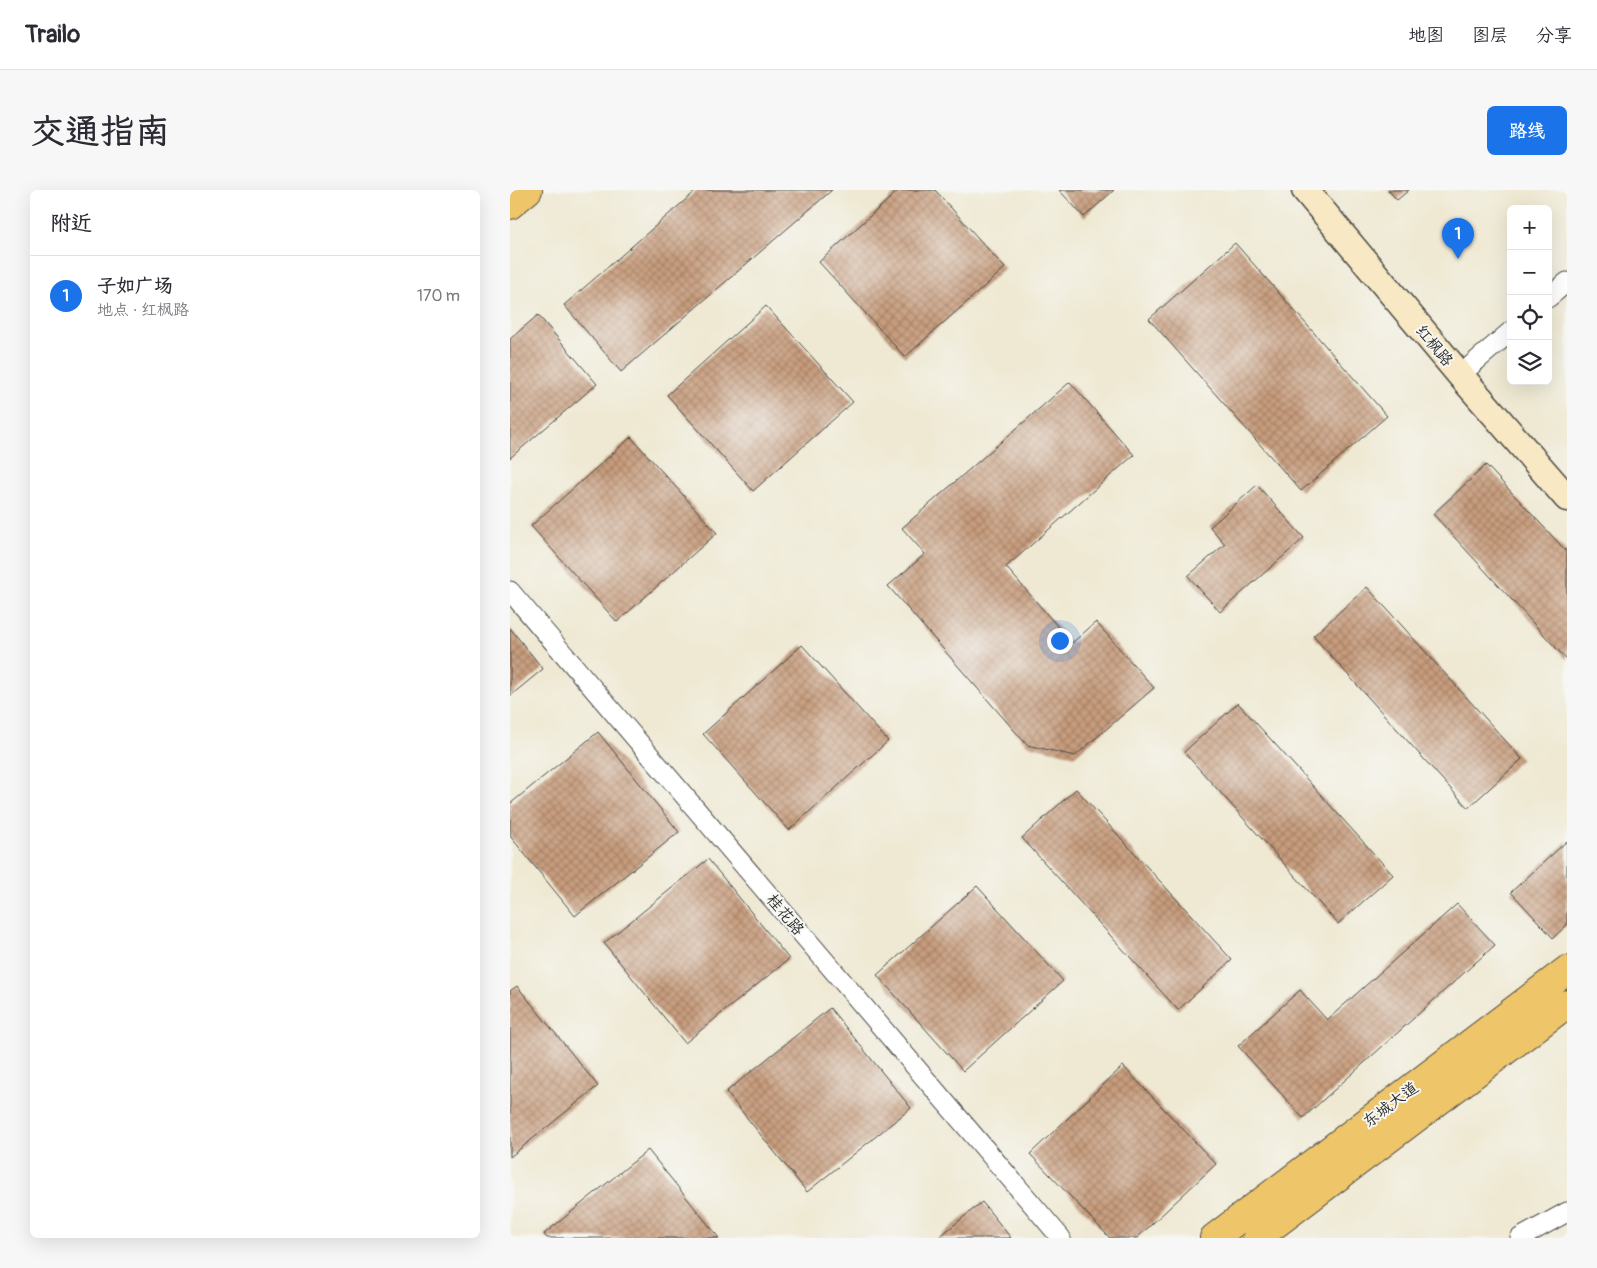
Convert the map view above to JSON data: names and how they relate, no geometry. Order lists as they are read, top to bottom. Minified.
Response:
{"streets":{"main road":["东城大道"],"street":["红枫路","桂花路"]},"page":{"header":"Trailo","nav":["地图","图层","分享"],"buttons":"路线","title":"交通指南","heading":"附近","map_buttons":["+","−"],"pins":"1","list":[{"mark":"1","name":"子如广场","note":"地点 · 红枫路","value":"170 m"}]}}
